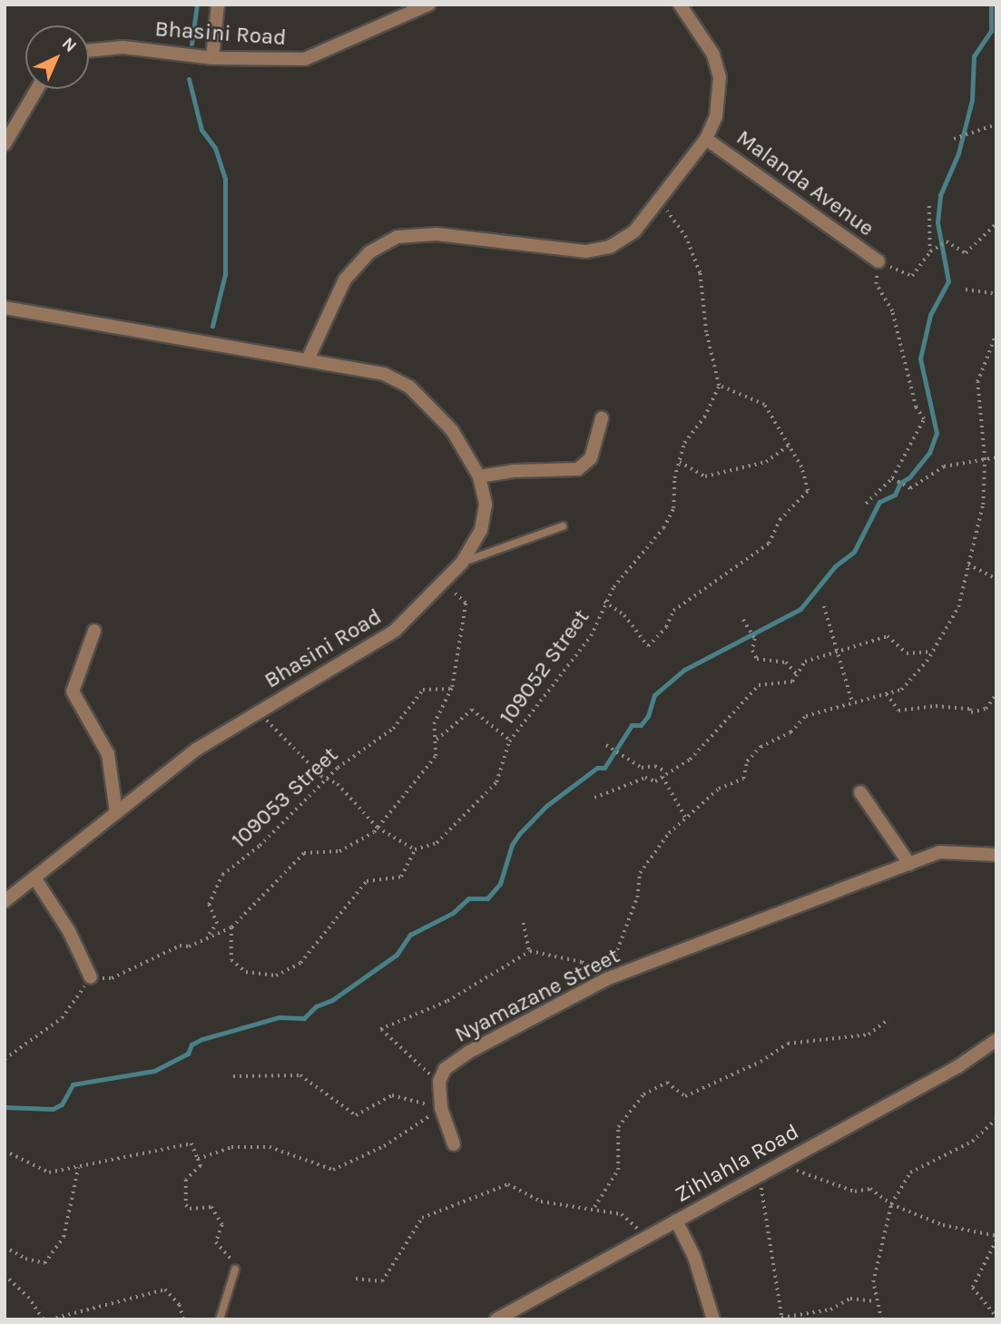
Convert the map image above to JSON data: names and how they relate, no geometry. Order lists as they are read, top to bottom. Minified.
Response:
{"streets":{"street":["Bhasini Road","Malanda Avenue","Nyamazane Street","Zihlahla Road"],"path":["109052 Street","109053 Street"]},"north":"top right"}
